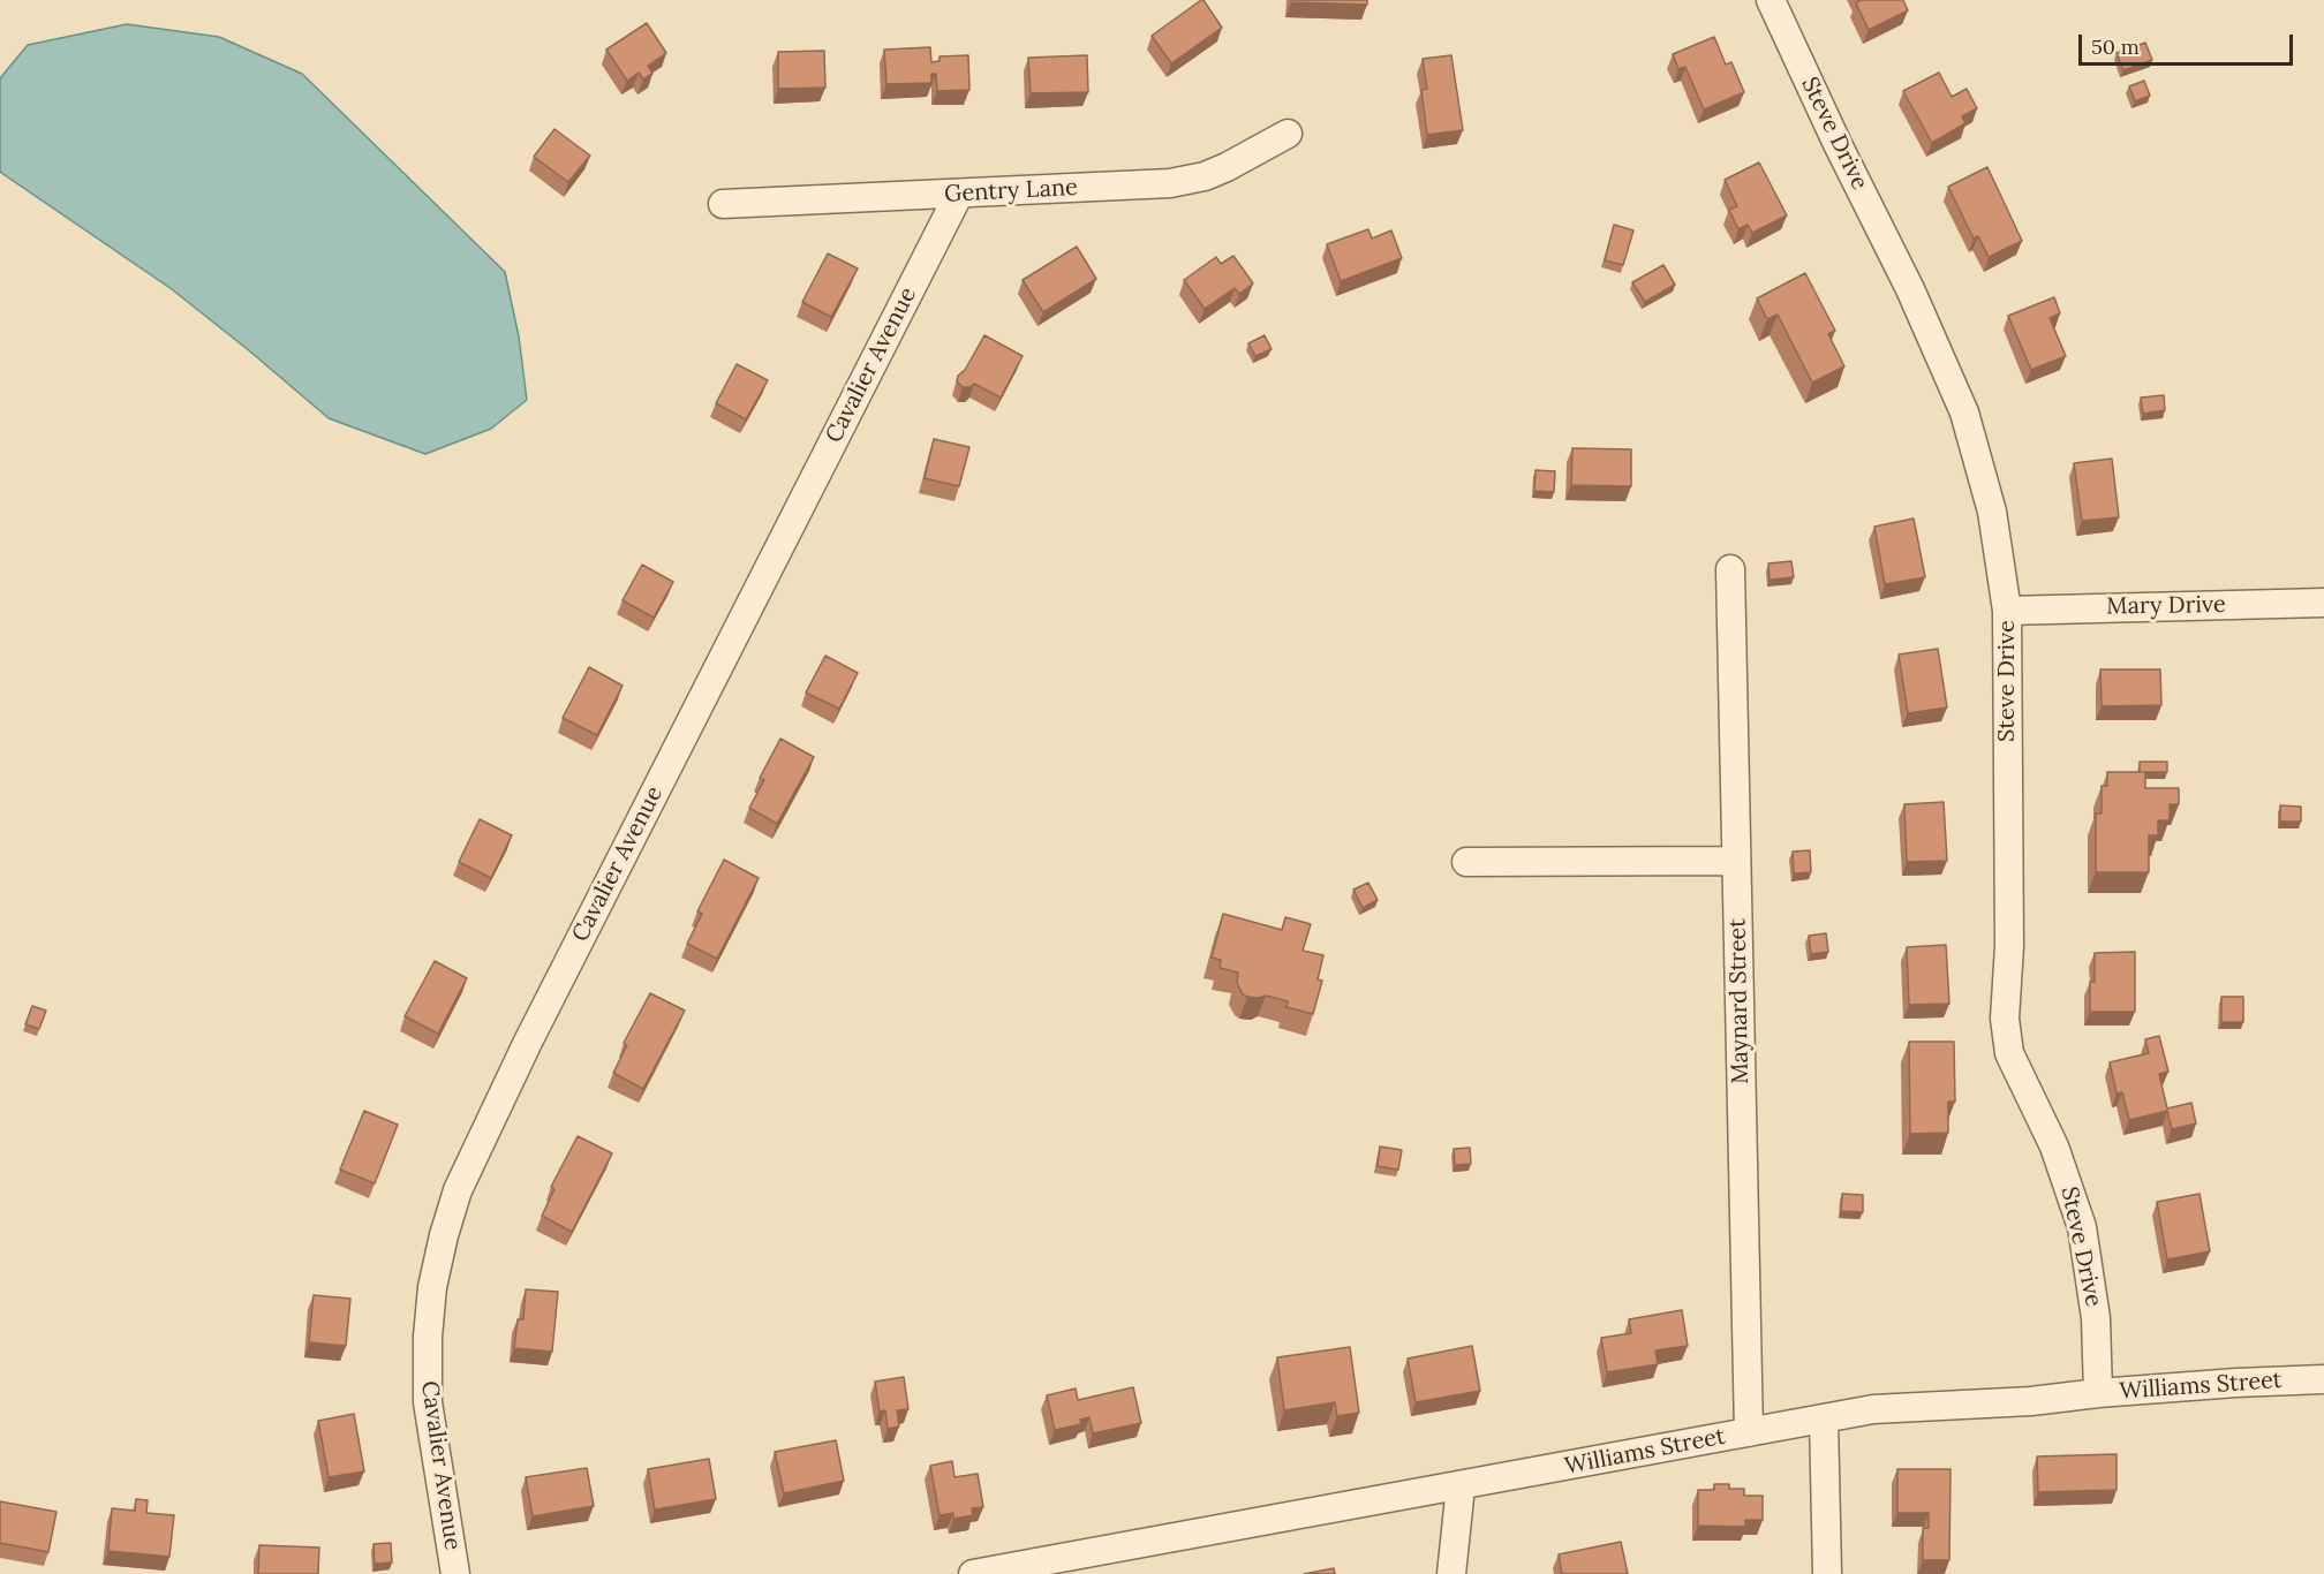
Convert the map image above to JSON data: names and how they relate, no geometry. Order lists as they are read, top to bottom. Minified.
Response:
{"streets":{"street":["Steve Drive","Gentry Lane","Cavalier Avenue","Mary Drive","Maynard Street","Williams Street"]},"crossings":[["Steve Drive","Mary Drive"],["Steve Drive","Williams Street"],["Gentry Lane","Cavalier Avenue"],["Maynard Street","Williams Street"]],"scale_bar":"50 m"}
